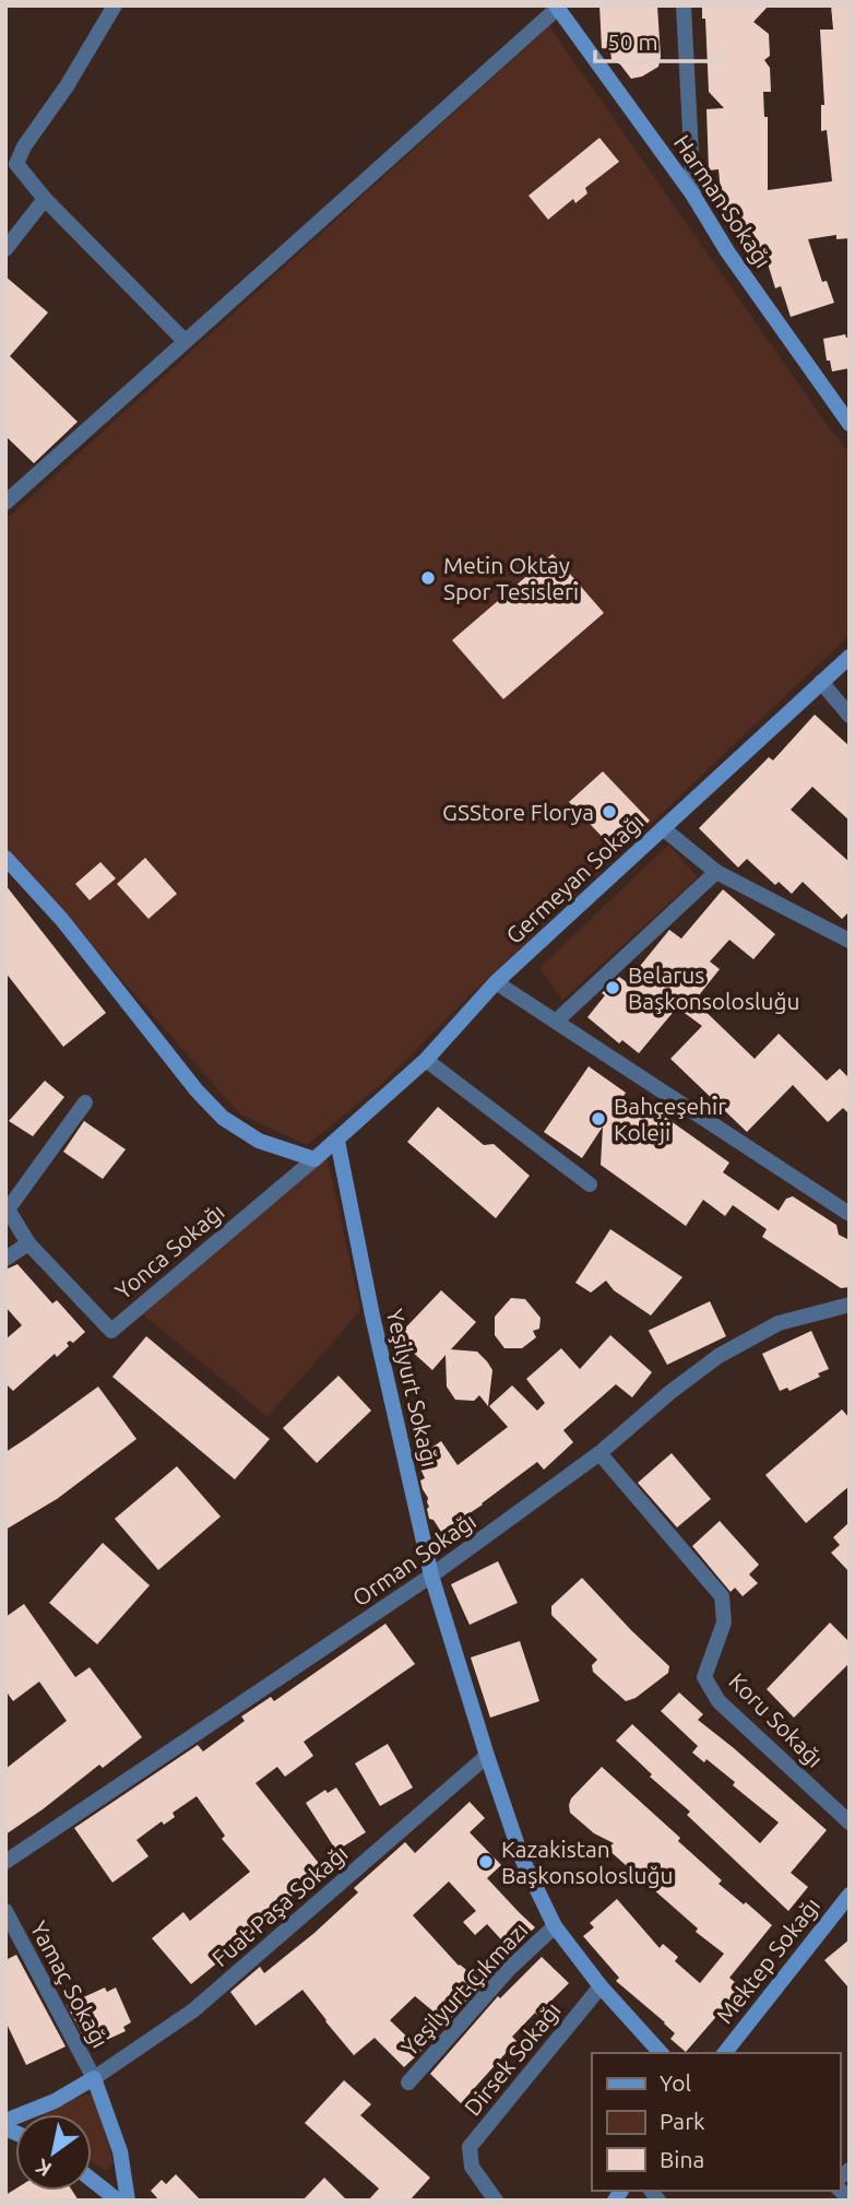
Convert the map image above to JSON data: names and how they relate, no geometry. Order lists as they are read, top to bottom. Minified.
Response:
{"streets":{"main road":["Harman Sokağı","Germeyan Sokağı","Yeşilyurt Sokağı","Mektep Sokağı"],"street":["Yonca Sokağı","Orman Sokağı","Koru Sokağı","Fuat Paşa Sokağı","Yamaç Sokağı","Yeşilyurt Çıkmazı","Dirsek Sokağı"]},"crossings":[["Germeyan Sokağı","Yeşilyurt Sokağı"],["Yeşilyurt Sokağı","Orman Sokağı"],["Yeşilyurt Sokağı","Fuat Paşa Sokağı"],["Yeşilyurt Sokağı","Yeşilyurt Çıkmazı"],["Yeşilyurt Sokağı","Dirsek Sokağı"],["Orman Sokağı","Koru Sokağı"],["Fuat Paşa Sokağı","Yamaç Sokağı"]],"places":["Metin Oktay Spor Tesisleri","GSStore Florya","Belarus Başkonsolosluğu","Bahçeşehir Koleji","Kazakistan Başkonsolosluğu"],"legend":["Yol","Park","Bina"],"scale_bar":"50 m","north":"bottom left"}
